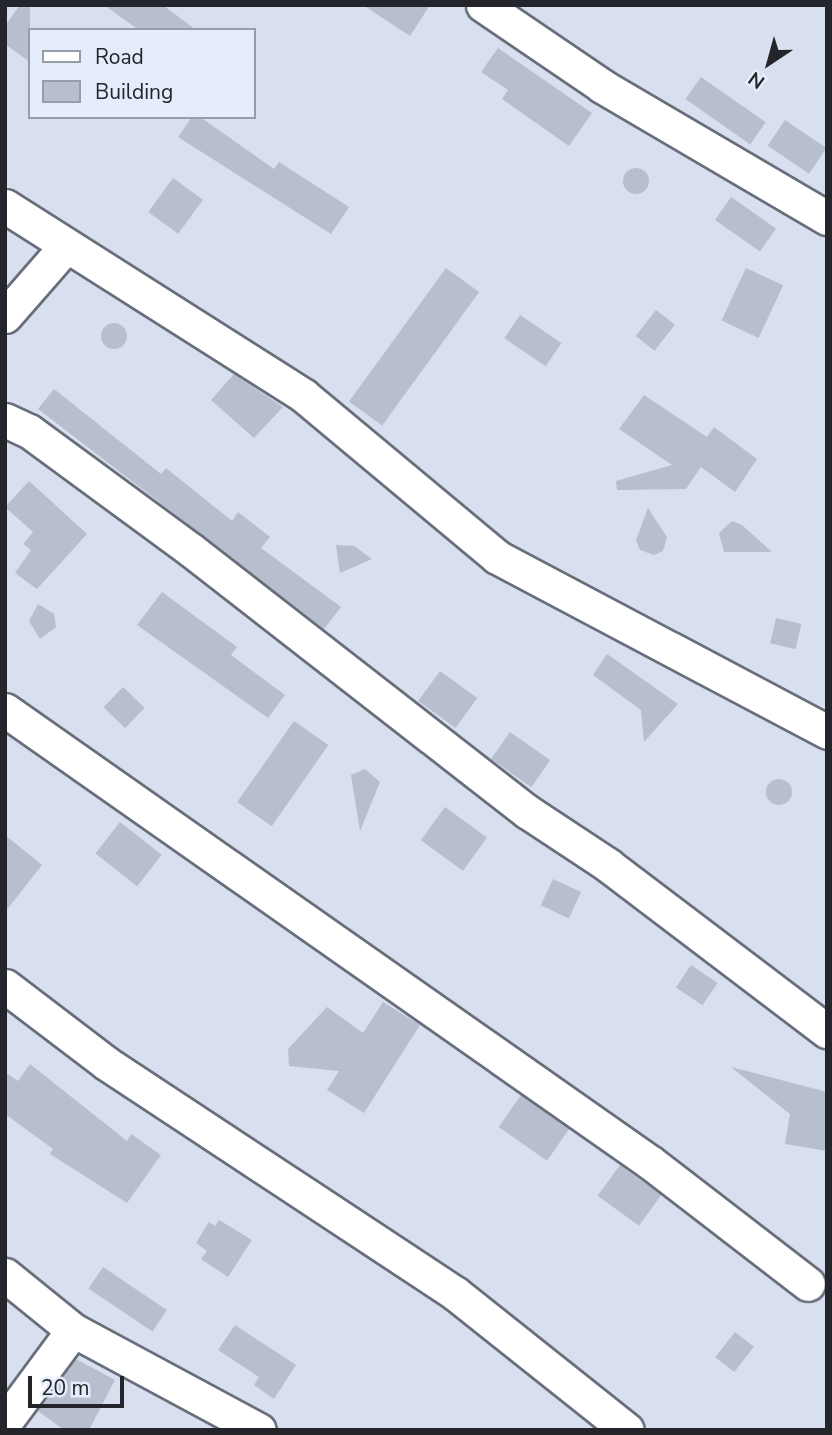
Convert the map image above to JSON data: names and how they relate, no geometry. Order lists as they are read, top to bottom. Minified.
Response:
{"legend":["Road","Building"],"scale_bar":"20 m","north":"bottom left"}
